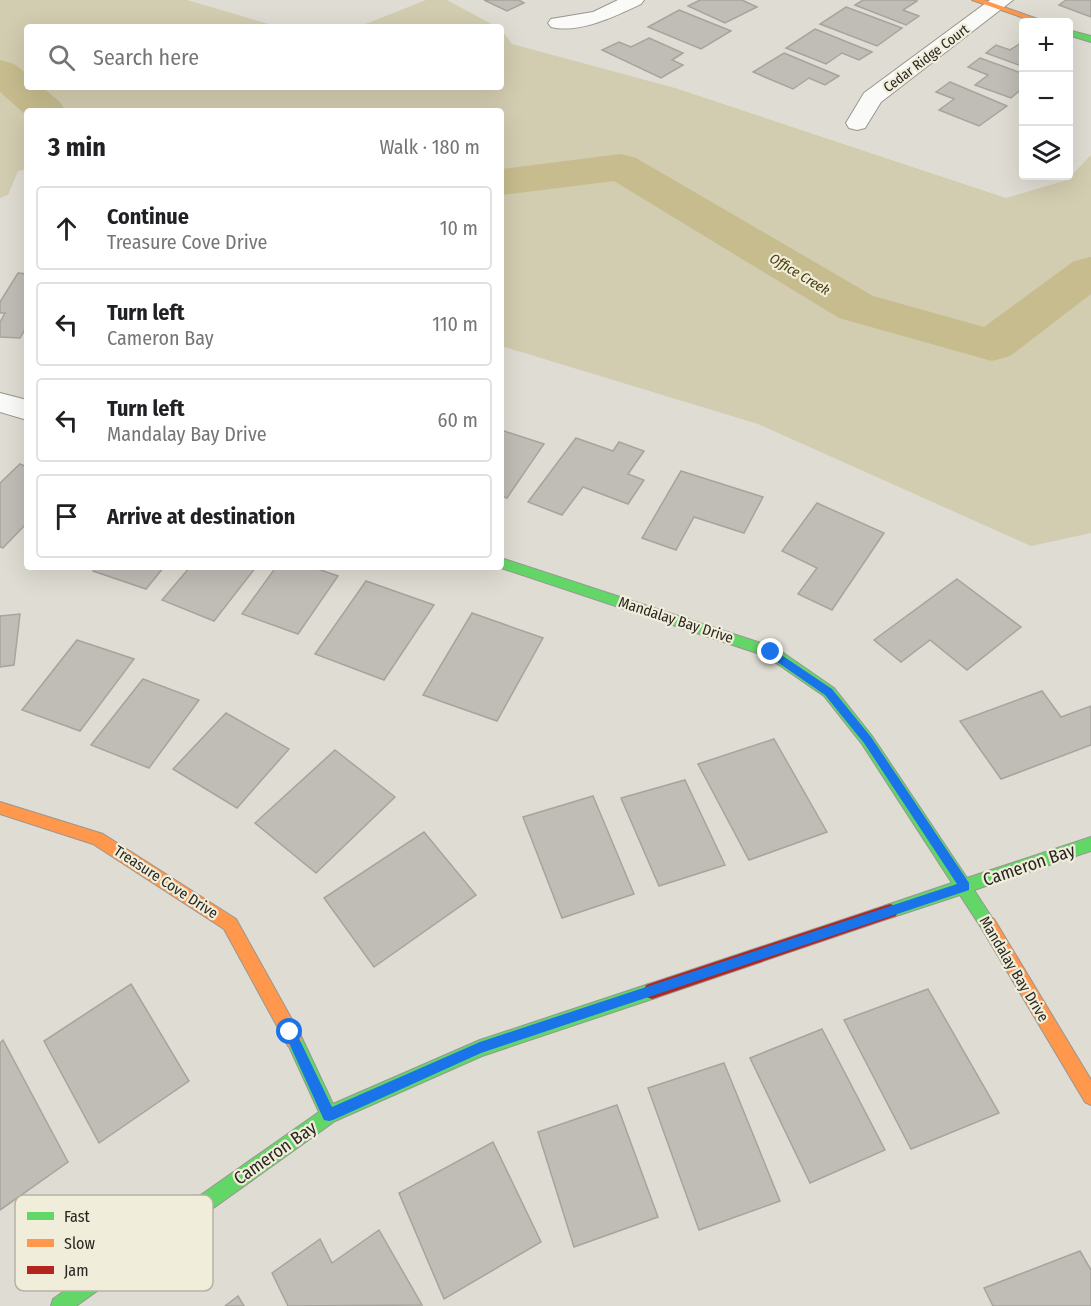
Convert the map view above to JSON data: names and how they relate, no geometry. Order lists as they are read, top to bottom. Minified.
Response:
{"streets":{"street":["Cedar Ridge Court","Mandalay Bay Drive","Cameron Bay","Treasure Cove Drive"]},"crossings":[["Mandalay Bay Drive","Cameron Bay"],["Cameron Bay","Treasure Cove Drive"]],"water":["Office Creek"],"legend":["Fast","Slow","Jam"],"page":{"map_buttons":["+","−"],"search":"Search here","heading":["3 min","Walk · 180 m"],"list":[["Continue","Treasure Cove Drive","10 m"],["Turn left","Cameron Bay","110 m"],["Turn left","Mandalay Bay Drive","60 m"],"Arrive at destination"]}}
